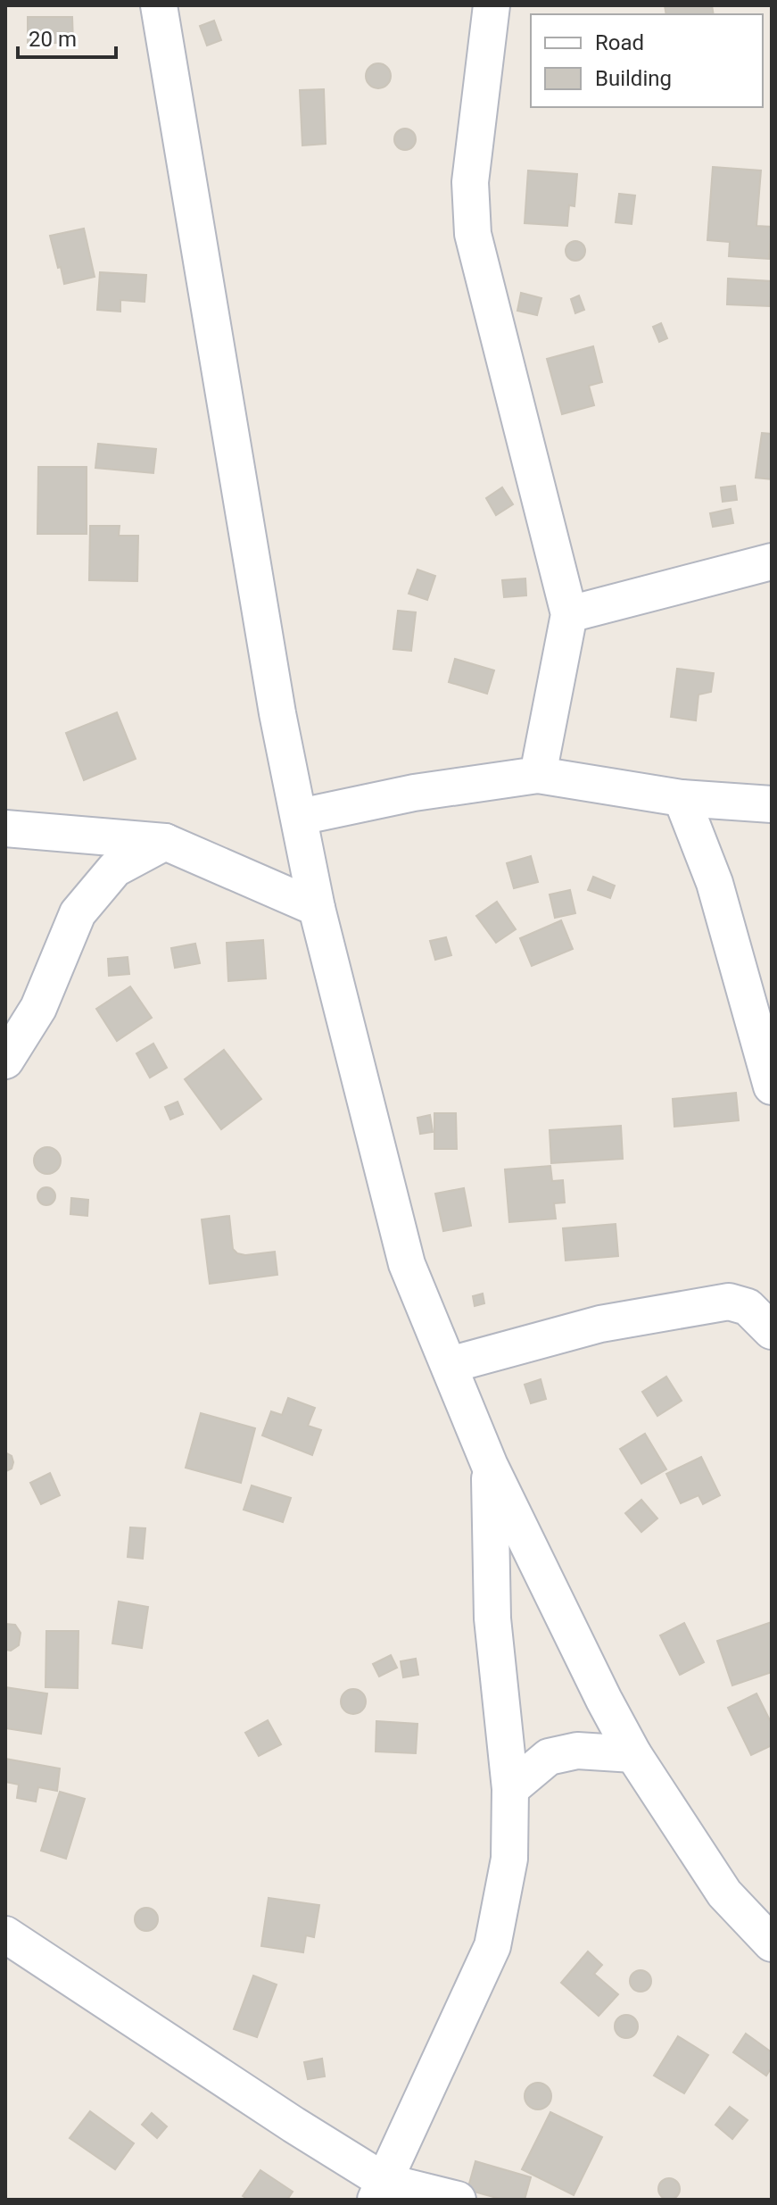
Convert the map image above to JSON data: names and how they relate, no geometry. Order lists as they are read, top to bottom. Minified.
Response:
{"legend":["Road","Building"],"scale_bar":"20 m"}
